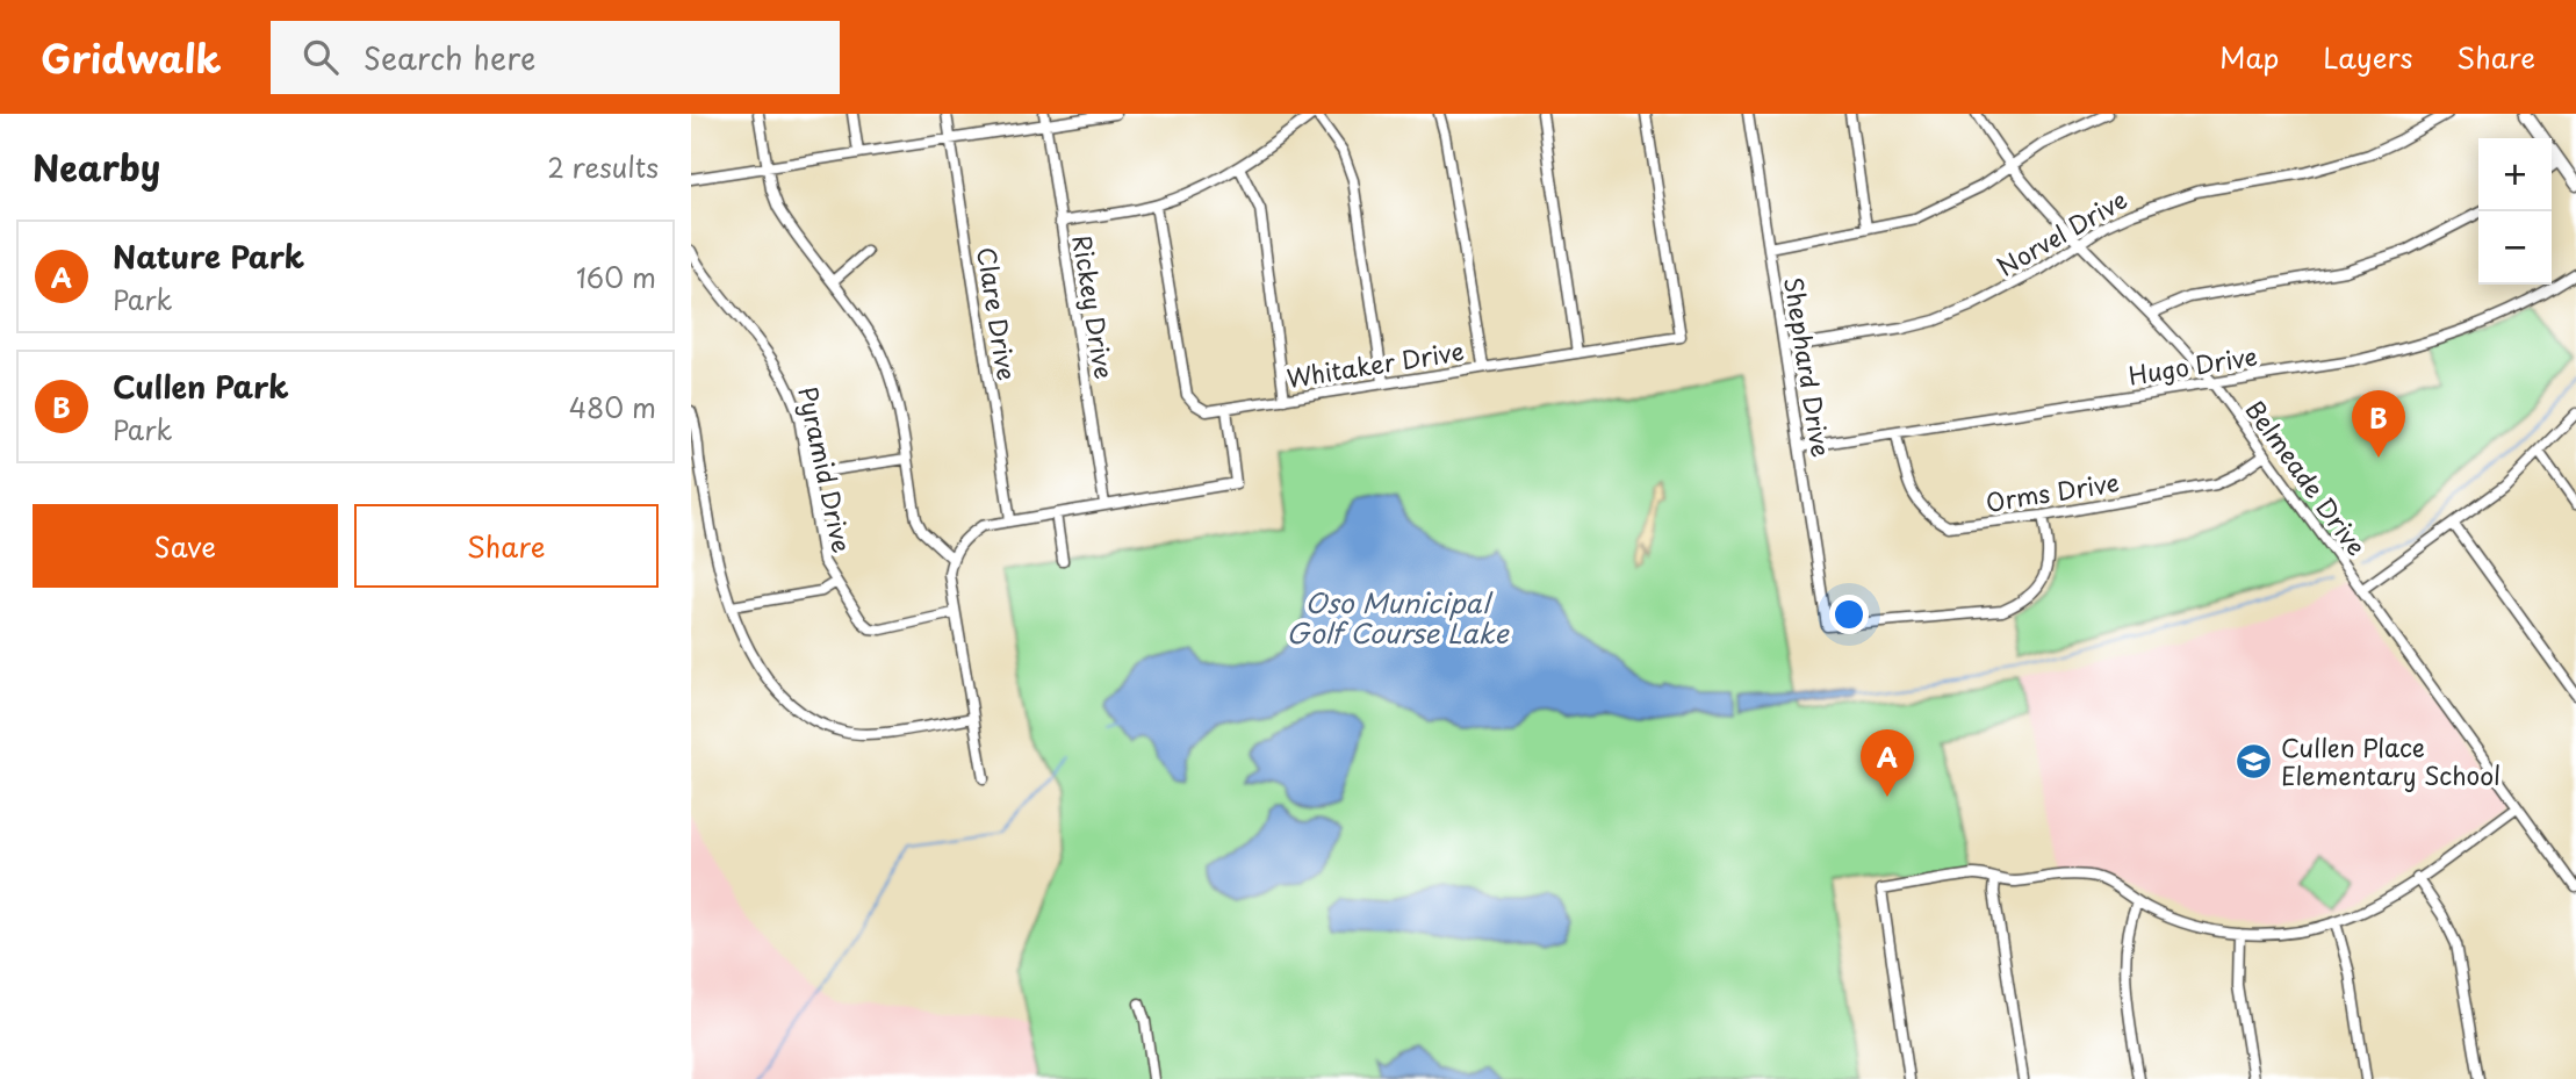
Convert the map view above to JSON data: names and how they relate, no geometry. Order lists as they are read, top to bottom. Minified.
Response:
{"streets":{"street":["Norvel Drive","Rickey Drive","Clare Drive","Whitaker Drive","Hugo Drive","Shephard Drive","Pyramid Drive","Belmeade Drive","Orms Drive"]},"crossings":[["Norvel Drive","Shephard Drive"],["Norvel Drive","Belmeade Drive"],["Hugo Drive","Shephard Drive"],["Hugo Drive","Belmeade Drive"],["Hugo Drive","Orms Drive"],["Shephard Drive","Orms Drive"],["Belmeade Drive","Orms Drive"]],"water":["Oso Municipal Golf Course Lake"],"places":{"school or university":["Cullen Place Elementary School"]},"page":{"header":"Gridwalk","search":"Search here","nav":["Map","Layers","Share"],"heading":["Nearby","2 results"],"map_buttons":["+","−"],"list":[{"mark":"A","name":"Nature Park","note":"Park","value":"160 m"},{"mark":"B","name":"Cullen Park","note":"Park","value":"480 m"}],"pins":["B","A"],"buttons":["Save","Share"]}}
